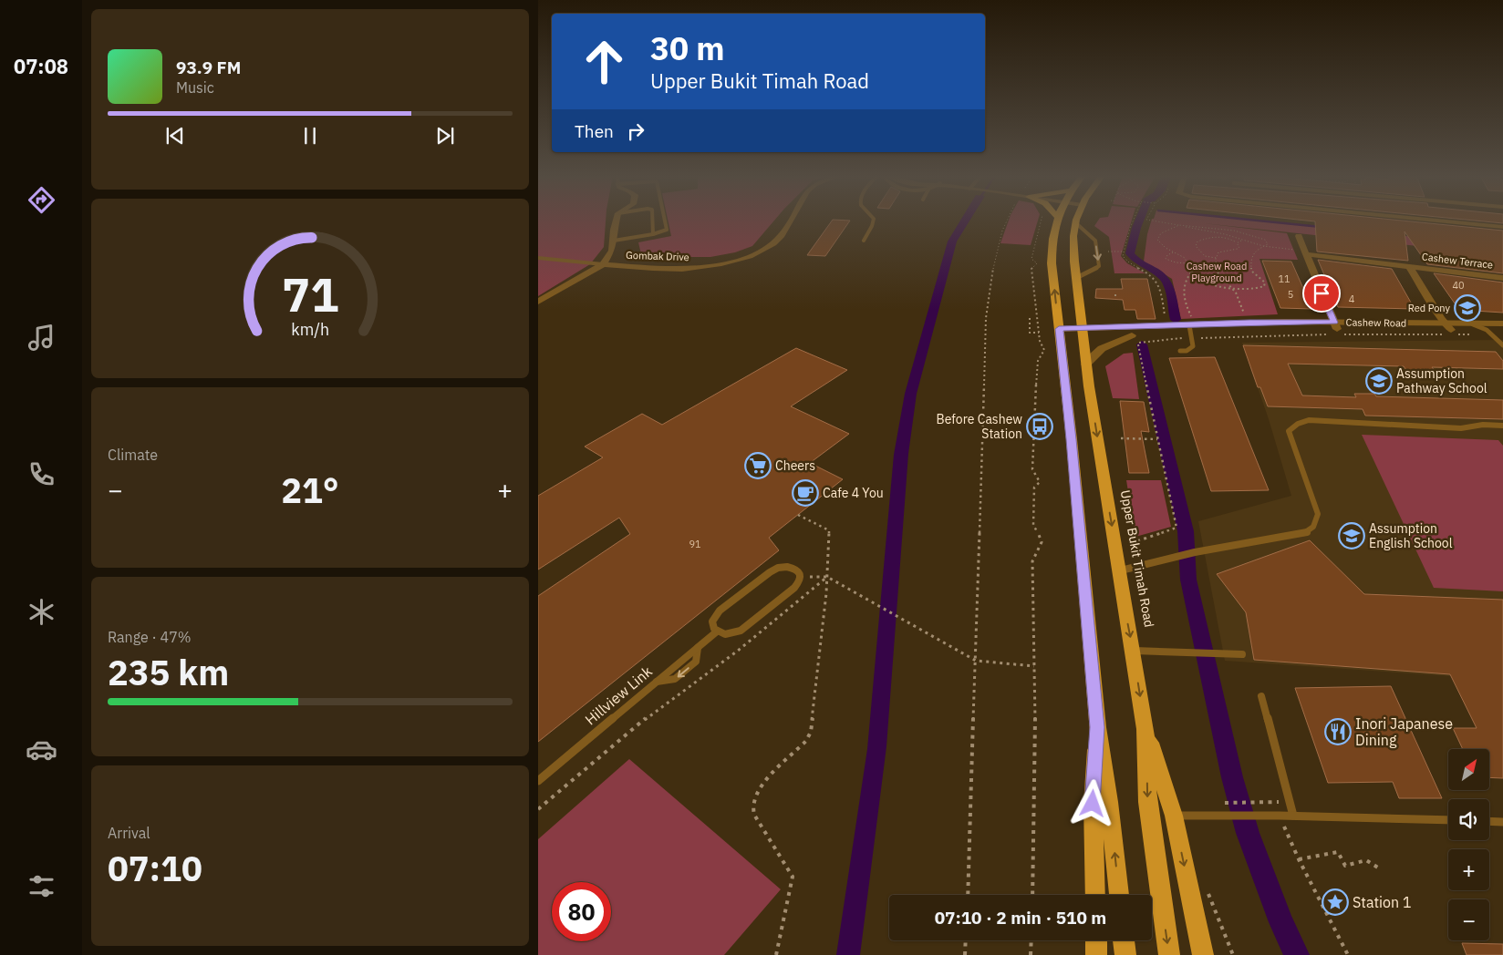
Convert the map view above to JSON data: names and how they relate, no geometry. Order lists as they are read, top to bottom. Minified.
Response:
{"streets":{"highway":["Upper Bukit Timah Road"],"street":["Gombak Drive","Cashew Terrace","Cashew Road"],"lane":["Hillview Link"]},"crossings":[["Cashew Terrace","Cashew Road"],["Cashew Road","Upper Bukit Timah Road"]],"parks":["Cashew Road Playground"],"places":{"school or university":["Red Pony","Assumption Pathway School","Assumption English School"],"bus stop":["Before Cashew Station"],"supermarket":["Cheers"],"cafe":["Cafe 4 You"],"restaurant":["Inori Japanese Dining"],"place":["Station 1"]},"house_numbers":["11","40","5","4","91"],"north":"top right","page":{"tabs":"07:08","turn":["30 m","Upper Bukit Timah Road"],"song":["93.9 FM","Music"],"then":"Then","tile":["Climate",["Range · 47%","235 km"],["Arrival","07:10"]],"heat":["−","21°","+"],"map_buttons":["+","−"],"limit":"80","trip":"07:10 · 2 min · 510 m","gauge":["71","km/h"]}}
